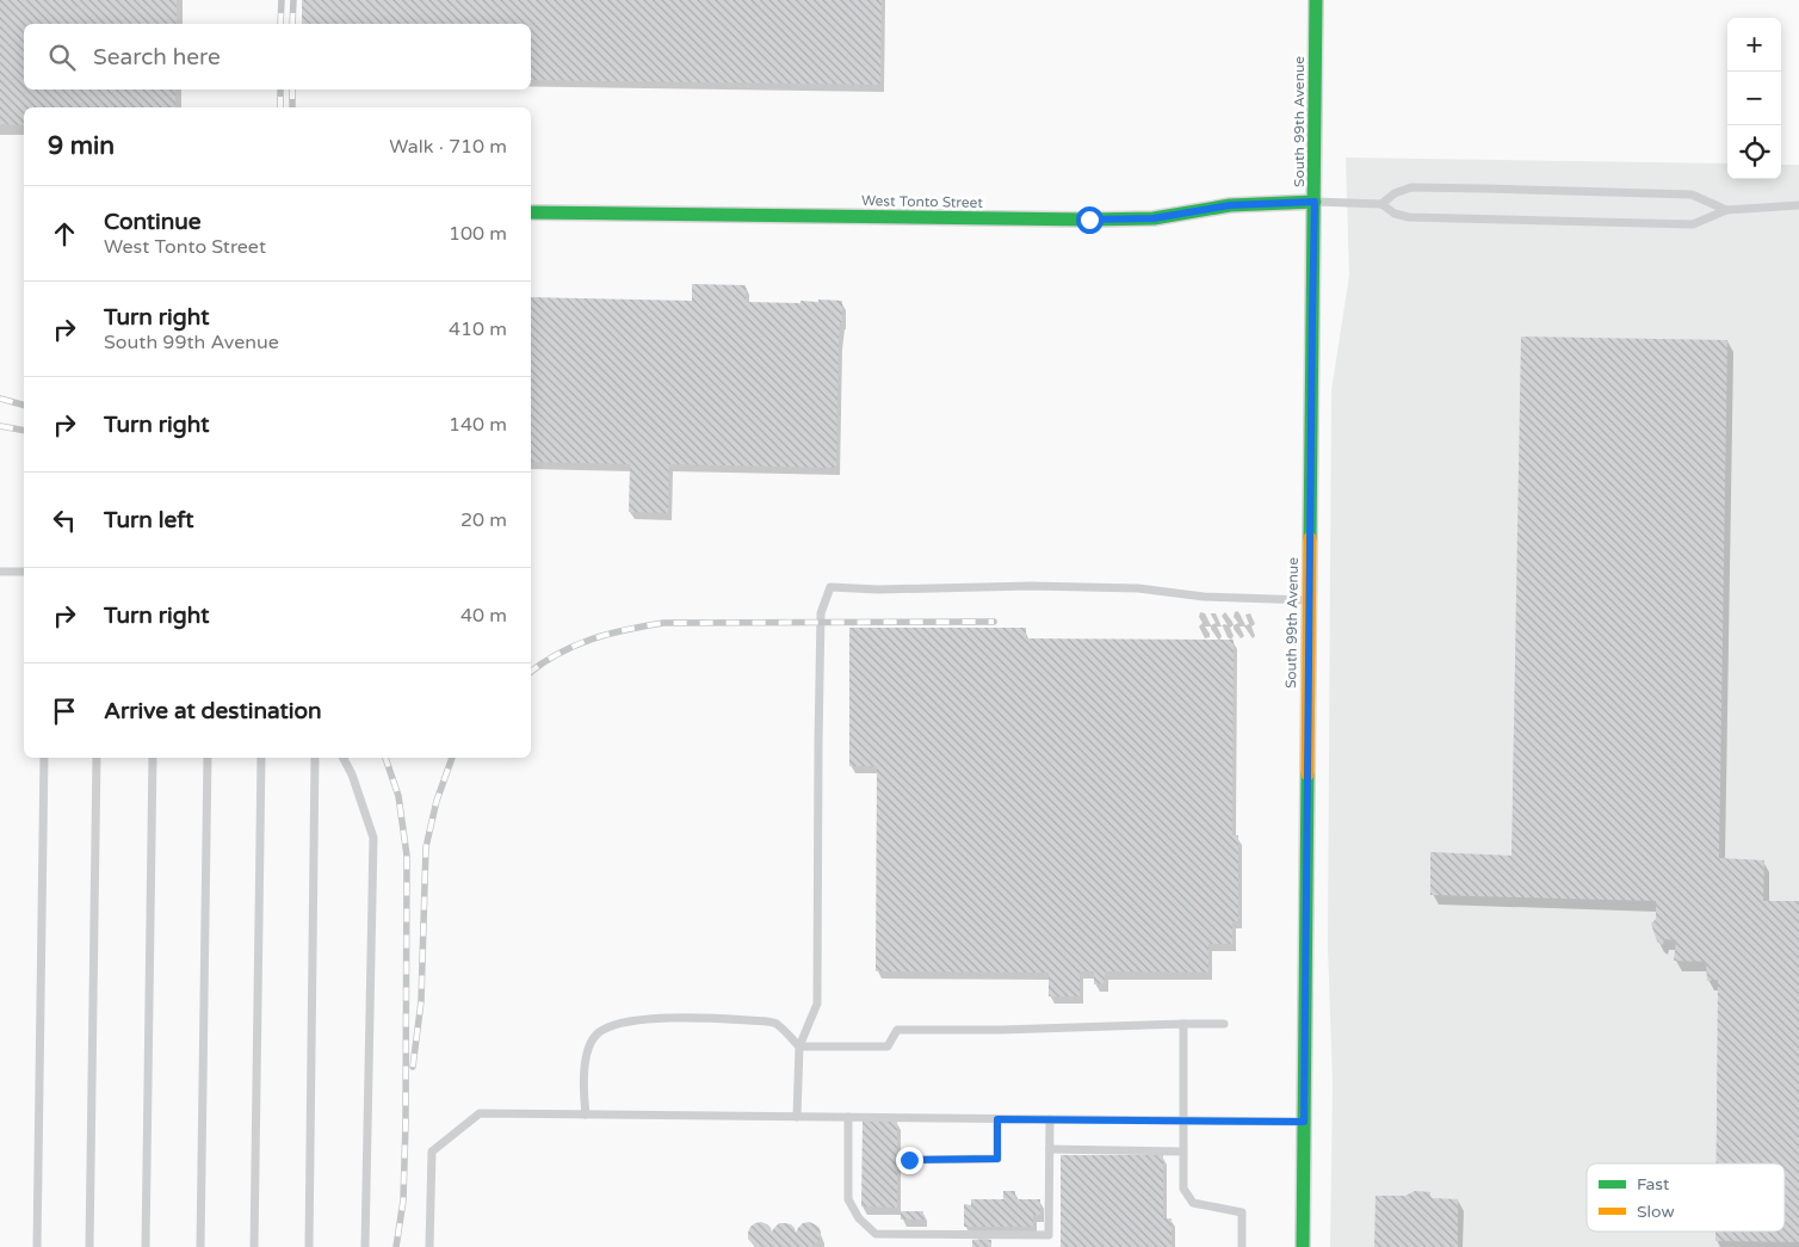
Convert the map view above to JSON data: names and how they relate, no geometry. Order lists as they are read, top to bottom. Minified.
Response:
{"streets":{"main road":["South 99th Avenue","West Tonto Street"]},"crossings":[["South 99th Avenue","West Tonto Street"]],"legend":["Fast","Slow"],"page":{"map_buttons":["+","−"],"search":"Search here","heading":["9 min","Walk · 710 m"],"list":[["Continue","West Tonto Street","100 m"],["Turn right","South 99th Avenue","410 m"],["Turn right","140 m"],["Turn left","20 m"],["Turn right","40 m"],"Arrive at destination"]}}
